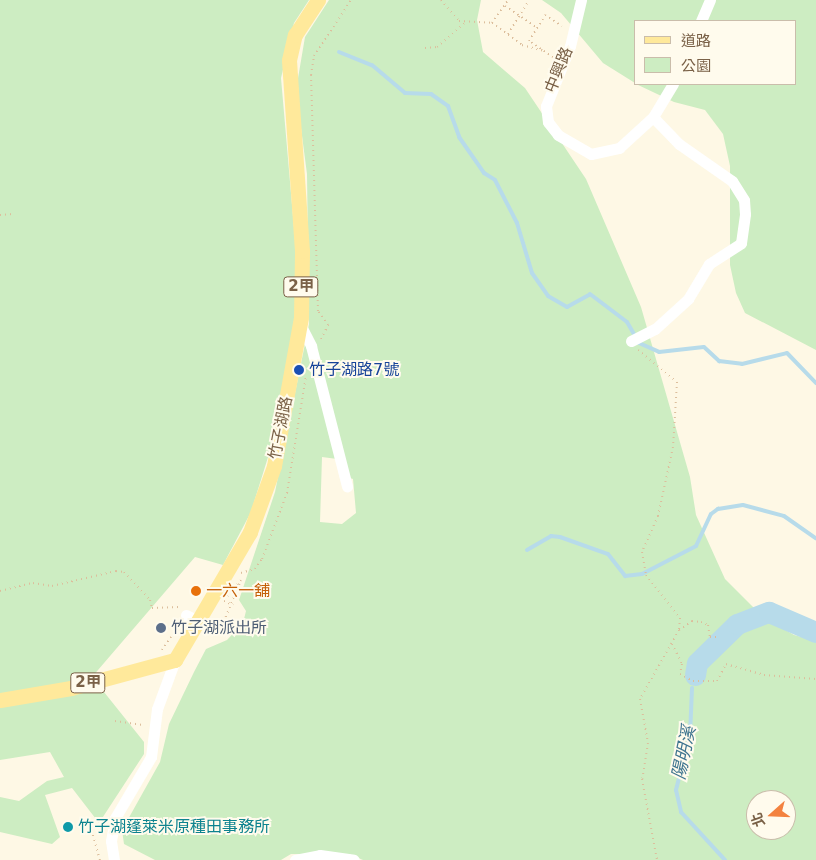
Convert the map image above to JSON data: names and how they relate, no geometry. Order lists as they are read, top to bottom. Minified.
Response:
{"streets":{"main road":["2甲","竹子湖路"],"street":["中興路"]},"crossings":[["2甲","竹子湖路"]],"water":["陽明溪"],"places":["竹子湖路7號","一六一舖","竹子湖派出所","竹子湖蓬萊米原種田事務所"],"legend":["道路","公園"],"north":"left"}
